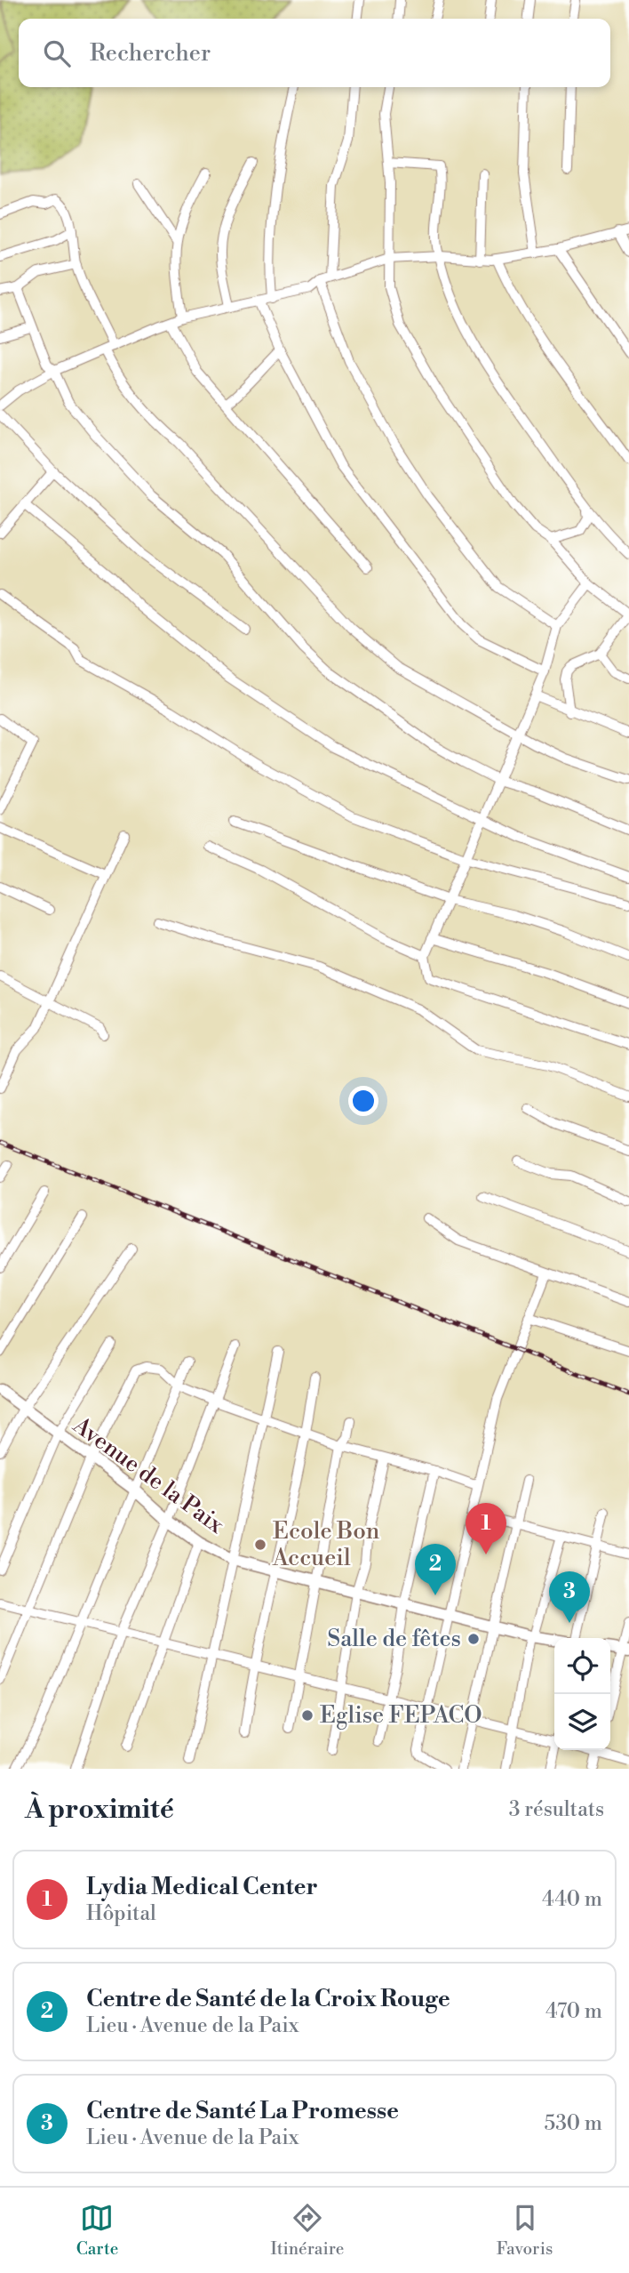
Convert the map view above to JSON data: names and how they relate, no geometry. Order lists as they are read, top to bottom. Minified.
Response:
{"streets":{"street":["Avenue de la Paix"]},"places":["Ecole Bon Accueil","Salle de fêtes","Eglise FEPACO"],"page":{"search":"Rechercher","pins":["1","2","3"],"heading":["À proximité","3 résultats"],"list":[{"mark":"1","name":"Lydia Medical Center","note":"Hôpital","value":"440 m"},{"mark":"2","name":"Centre de Santé de la Croix Rouge","note":"Lieu · Avenue de la Paix","value":"470 m"},{"mark":"3","name":"Centre de Santé La Promesse","note":"Lieu · Avenue de la Paix","value":"530 m"}],"nav":["Carte","Itinéraire","Favoris"]}}
